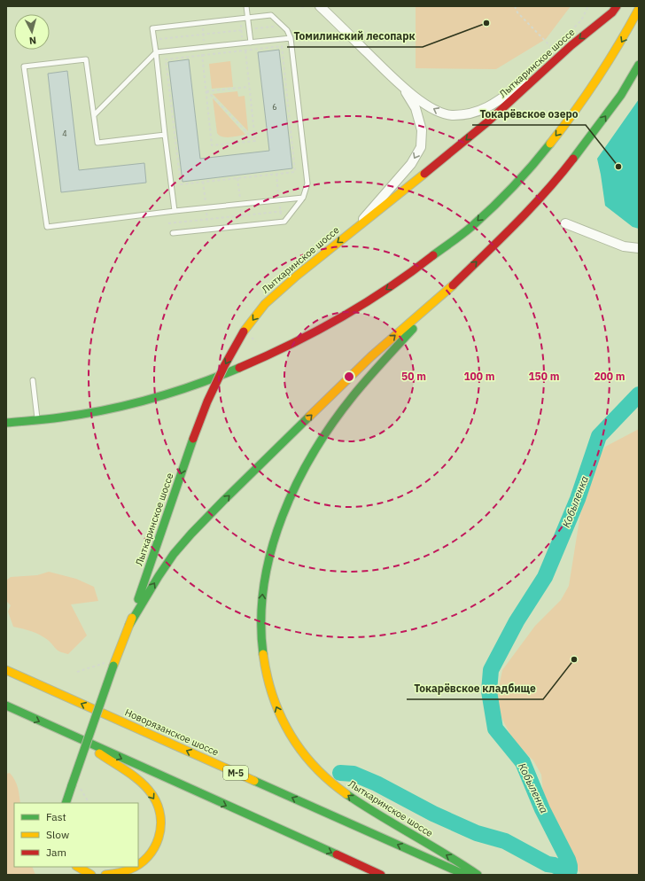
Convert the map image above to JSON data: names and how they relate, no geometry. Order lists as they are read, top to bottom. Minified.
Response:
{"streets":{"main road":["Лыткаринское шоссе","Новорязанское шоссе","М-5"]},"water":["Кобыленка"],"places":["Томилинский лесопарк","Токарёвское озеро","Токарёвское кладбище"],"house_numbers":["6","4"],"legend":["Fast","Slow","Jam"],"north":"bottom","rings":["50 m","100 m","150 m","200 m"]}
